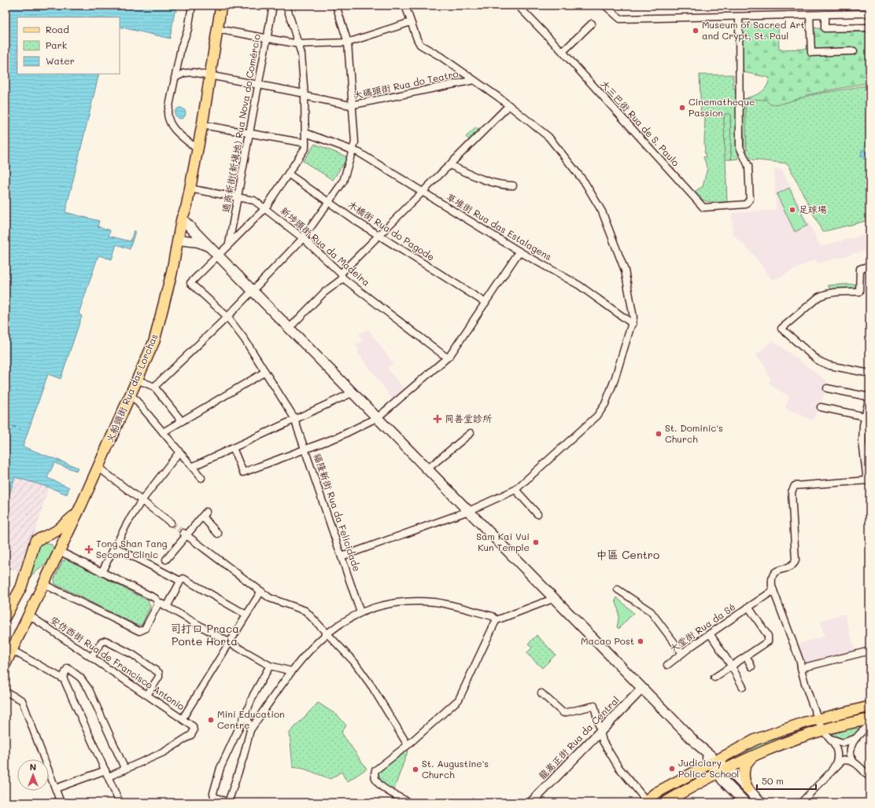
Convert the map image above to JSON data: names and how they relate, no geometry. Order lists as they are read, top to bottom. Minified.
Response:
{"streets":{"main road":["火船頭街 Rua das Lorchas"],"street":["大碼頭街 Rua do Teatro","通商新街(新填地) Rua Nova do Comércio","大三巴街 Rua de S. Paulo","草堆街 Rua das Estalagens","木橋街 Rua do Pagode","新埗頭街 Rua da Madeira","福隆新街 Rua da Felicidade","大堂街 Rua da Sé","安仿西街 Rua de Francisco Antonio","龍嵩正街 Rua da Central"]},"crossings":[["大碼頭街 Rua do Teatro","通商新街(新填地) Rua Nova do Comércio"],["通商新街(新填地) Rua Nova do Comércio","新埗頭街 Rua da Madeira"],["火船頭街 Rua das Lorchas","安仿西街 Rua de Francisco Antonio"]],"districts":["中區 Centro","司打口 Praca Ponte Horta"],"places":{"other":["Museum of Sacred Art and Crypt, St. Paul","Cinematheque Passion","足球場","St. Dominic's Church","Sam Kai Vui Kun Temple","Macao Post","Mini Education Centre","Judiciary Police School","St. Augustine's Church"],"health":["同善堂診所","Tong Shan Tang Second Clinic"]},"legend":["Road","Park","Water"],"scale_bar":"50 m","north":"top"}
